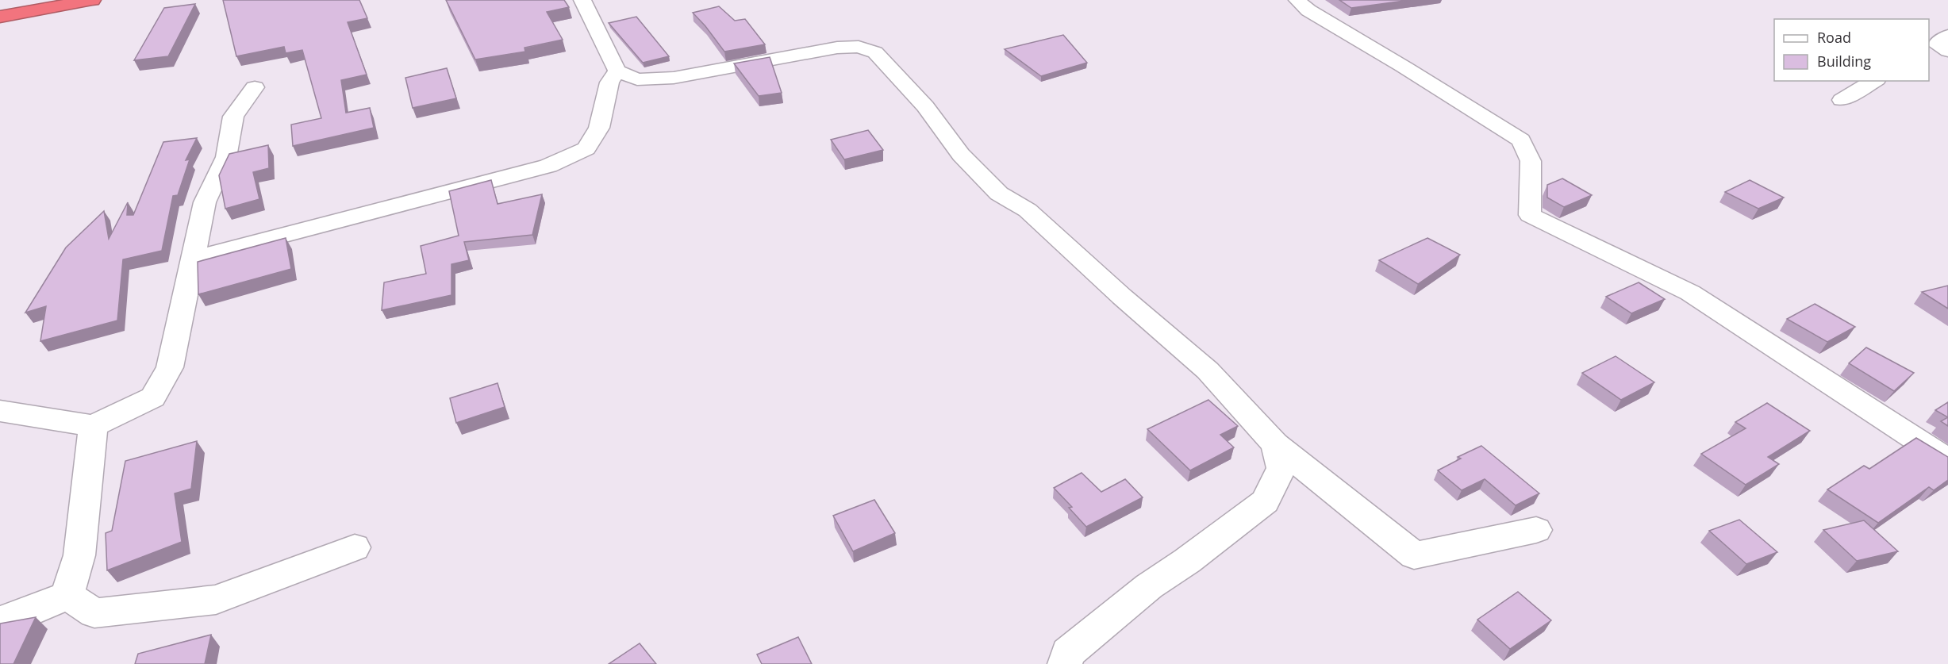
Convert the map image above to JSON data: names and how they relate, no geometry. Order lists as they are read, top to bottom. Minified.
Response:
{"legend":["Road","Building"]}
